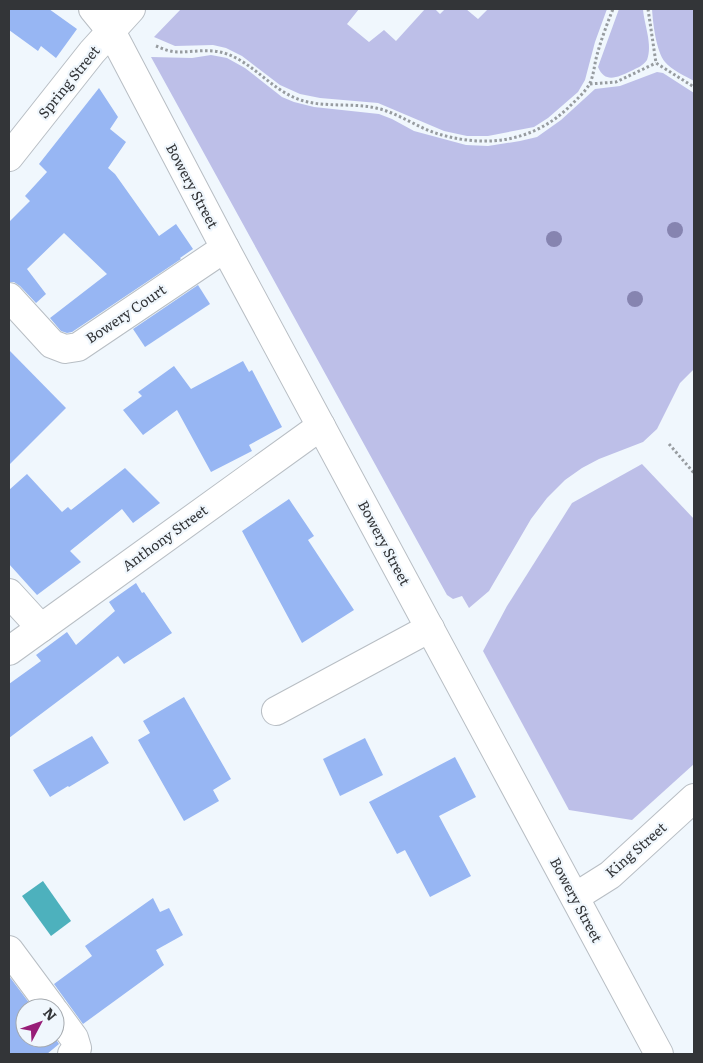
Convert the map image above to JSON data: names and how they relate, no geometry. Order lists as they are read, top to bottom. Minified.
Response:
{"streets":{"street":["Spring Street","Bowery Street","Bowery Court","Anthony Street","King Street"]},"crossings":[["Spring Street","Bowery Street"],["Bowery Street","Bowery Court"],["Bowery Street","Anthony Street"],["Bowery Street","King Street"]],"north":"top right"}
